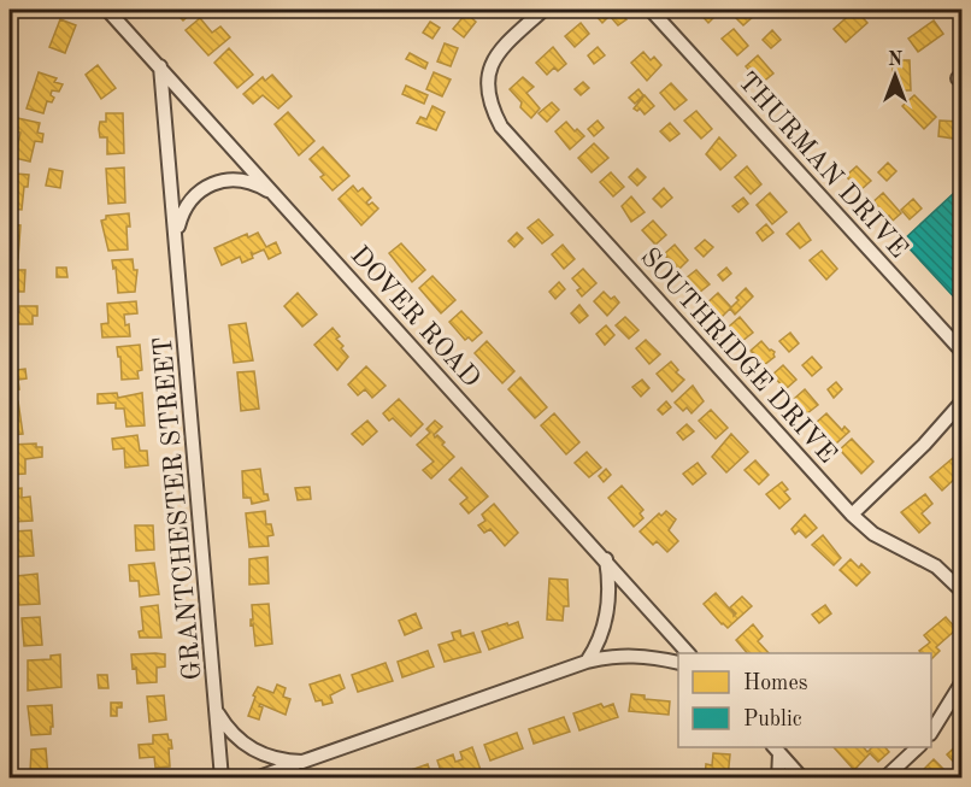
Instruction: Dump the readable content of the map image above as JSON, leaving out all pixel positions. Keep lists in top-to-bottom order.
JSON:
{
  "streets": {
    "street": [
      "THURMAN DRIVE",
      "DOVER ROAD",
      "SOUTHRIDGE DRIVE",
      "GRANTCHESTER STREET"
    ]
  },
  "crossings": [
    ["DOVER ROAD", "GRANTCHESTER STREET"]
  ],
  "legend": ["Homes", "Public"],
  "north": "top"
}
